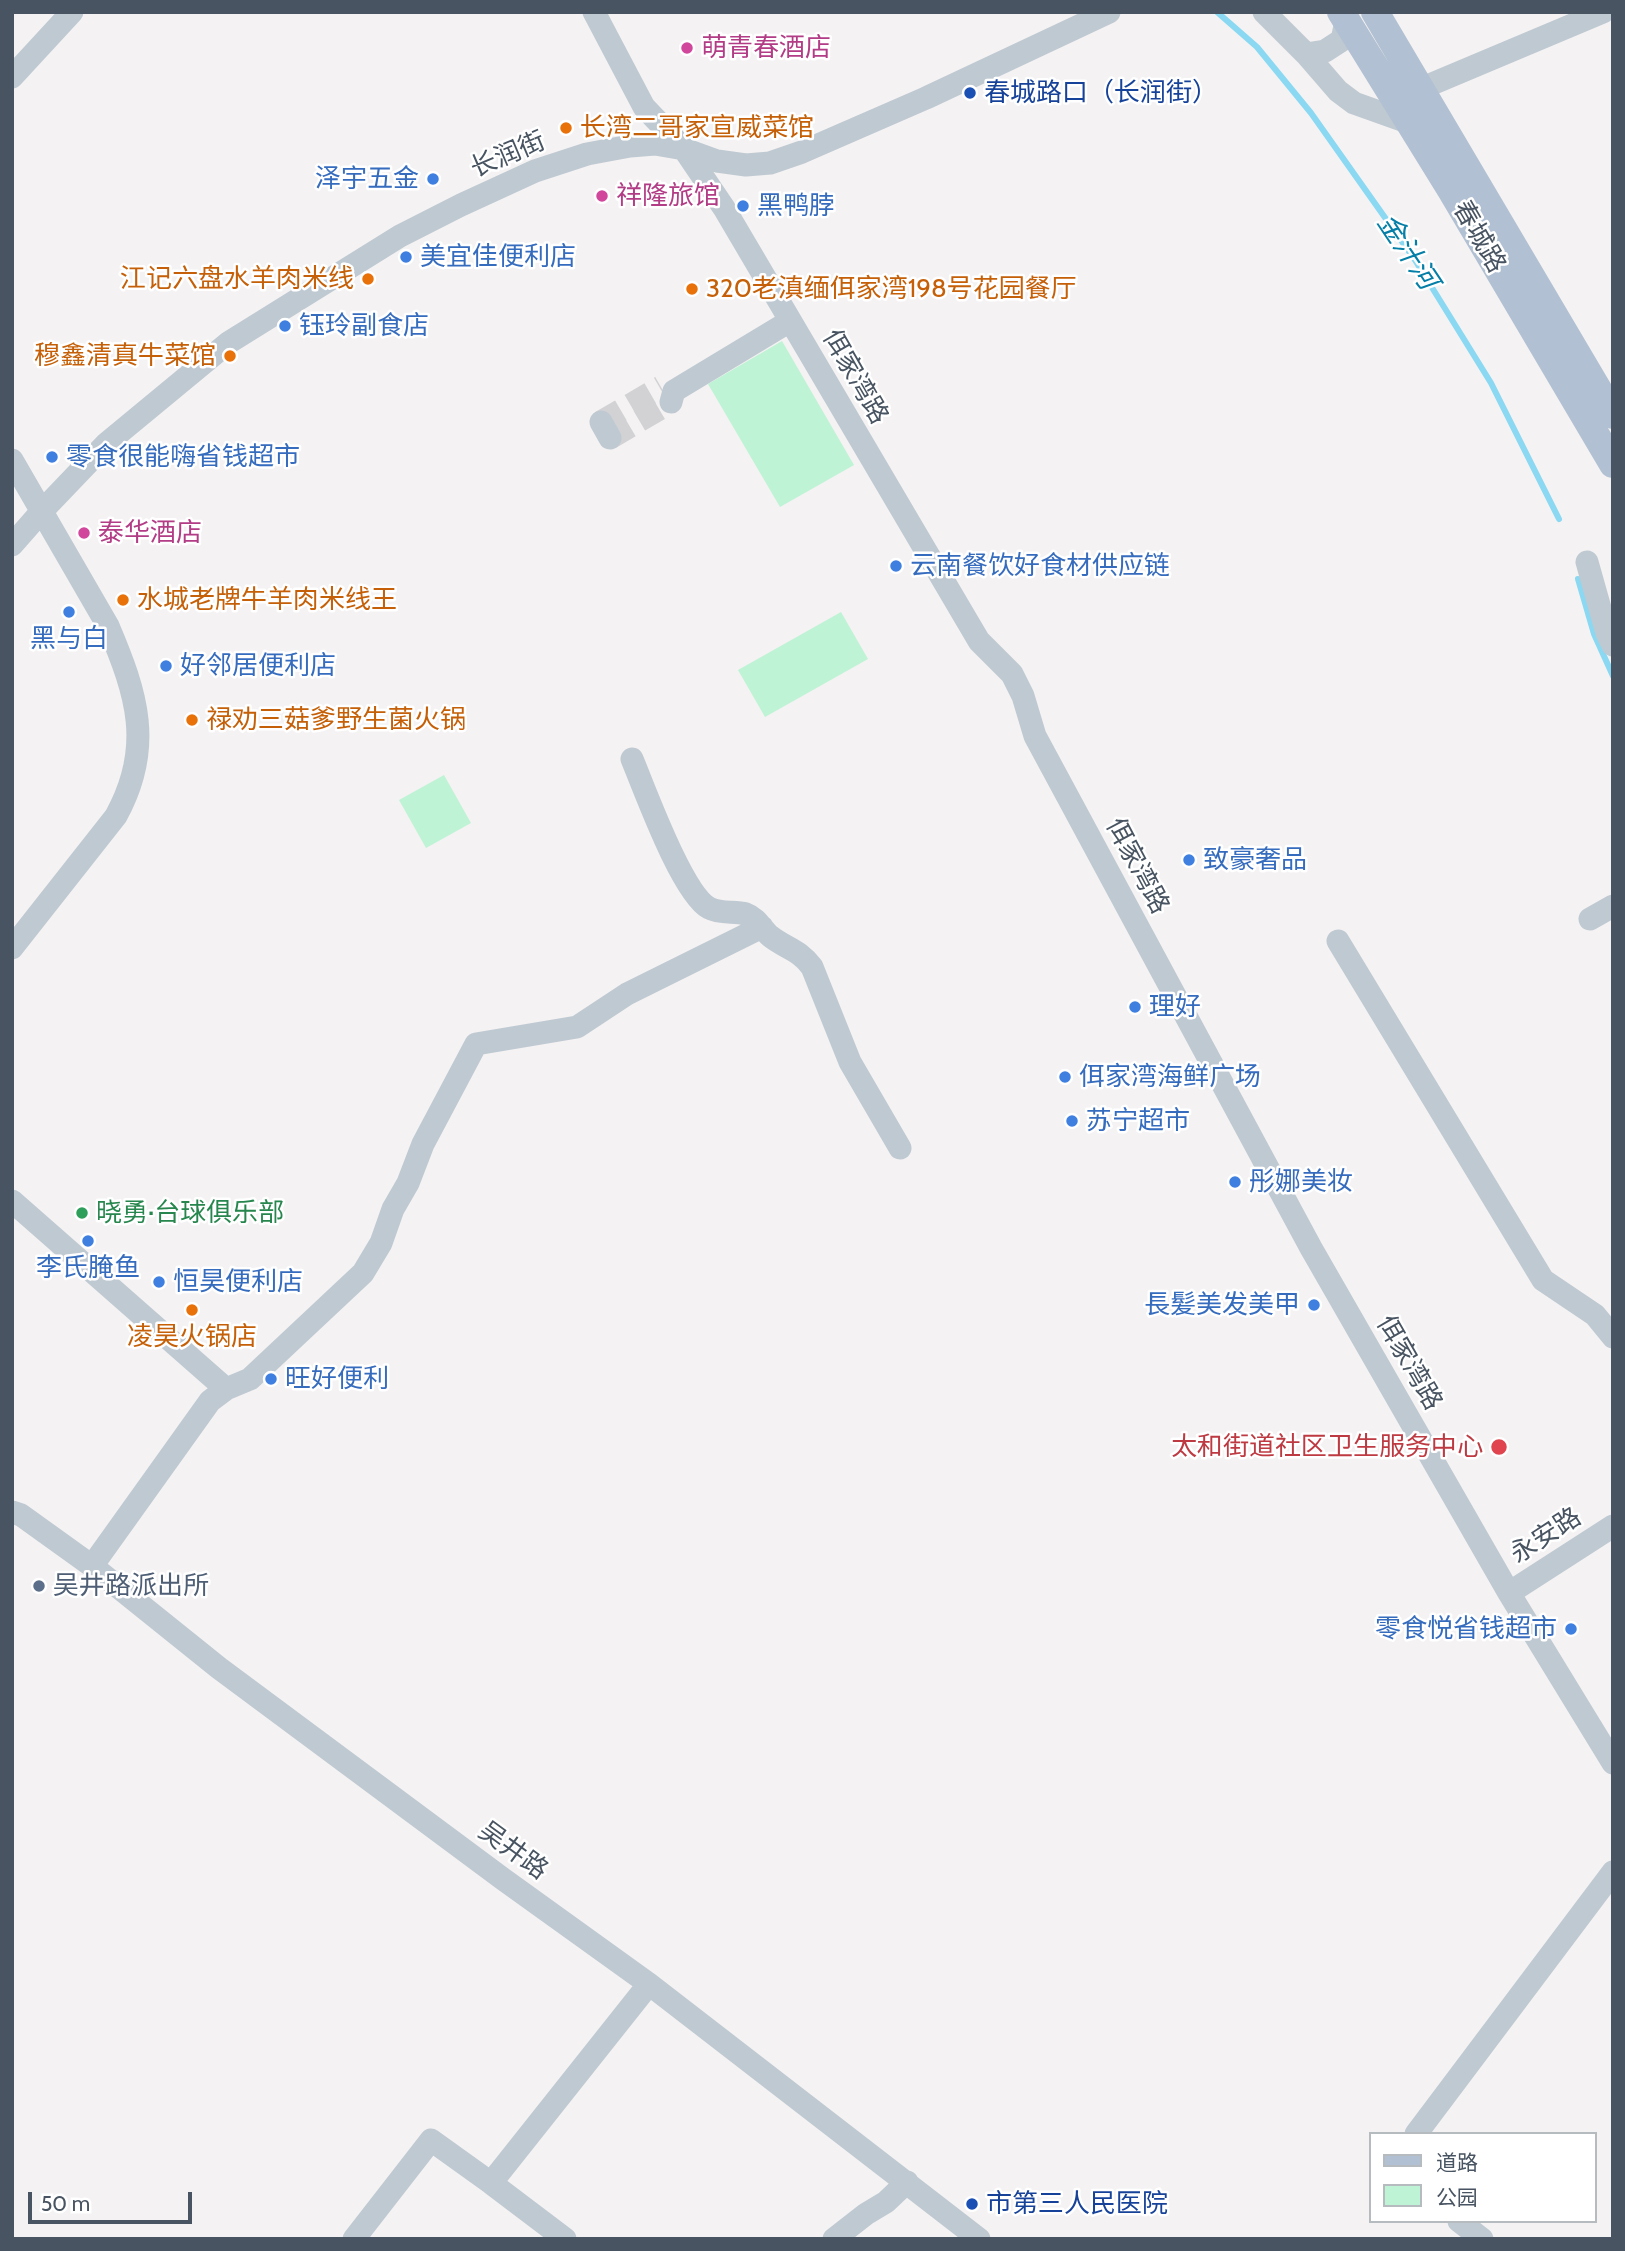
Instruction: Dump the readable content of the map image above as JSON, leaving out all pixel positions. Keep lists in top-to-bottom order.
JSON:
{
  "streets": {
    "main road": ["春城路"],
    "street": [
      "长润街",
      "佴家湾路",
      "永安路",
      "吴井路"
    ]
  },
  "crossings": [
    ["长润街", "佴家湾路"],
    ["佴家湾路", "永安路"]
  ],
  "water": ["金汁河"],
  "places": [
    "萌青春酒店",
    "春城路口（长润街）",
    "长湾二哥家宣威菜馆",
    "泽宇五金",
    "祥隆旅馆",
    "黑鸭脖",
    "美宜佳便利店",
    "江记六盘水羊肉米线",
    "320老滇缅佴家湾198号花园餐厅",
    "钰玲副食店",
    "穆鑫清真牛菜馆",
    "零食很能嗨省钱超市",
    "泰华酒店",
    "云南餐饮好食材供应链",
    "水城老牌牛羊肉米线王",
    "黑与白",
    "好邻居便利店",
    "禄劝三菇爹野生菌火锅",
    "致豪奢品",
    "理好",
    "佴家湾海鲜广场",
    "苏宁超市",
    "彤娜美妆",
    "晓勇·台球俱乐部",
    "李氏腌鱼",
    "恒昊便利店",
    "長髪美发美甲",
    "凌昊火锅店",
    "旺好便利",
    "太和街道社区卫生服务中心",
    "吴井路派出所",
    "零食悦省钱超市",
    "市第三人民医院"
  ],
  "legend": ["道路", "公园"],
  "scale_bar": "50 m"
}
